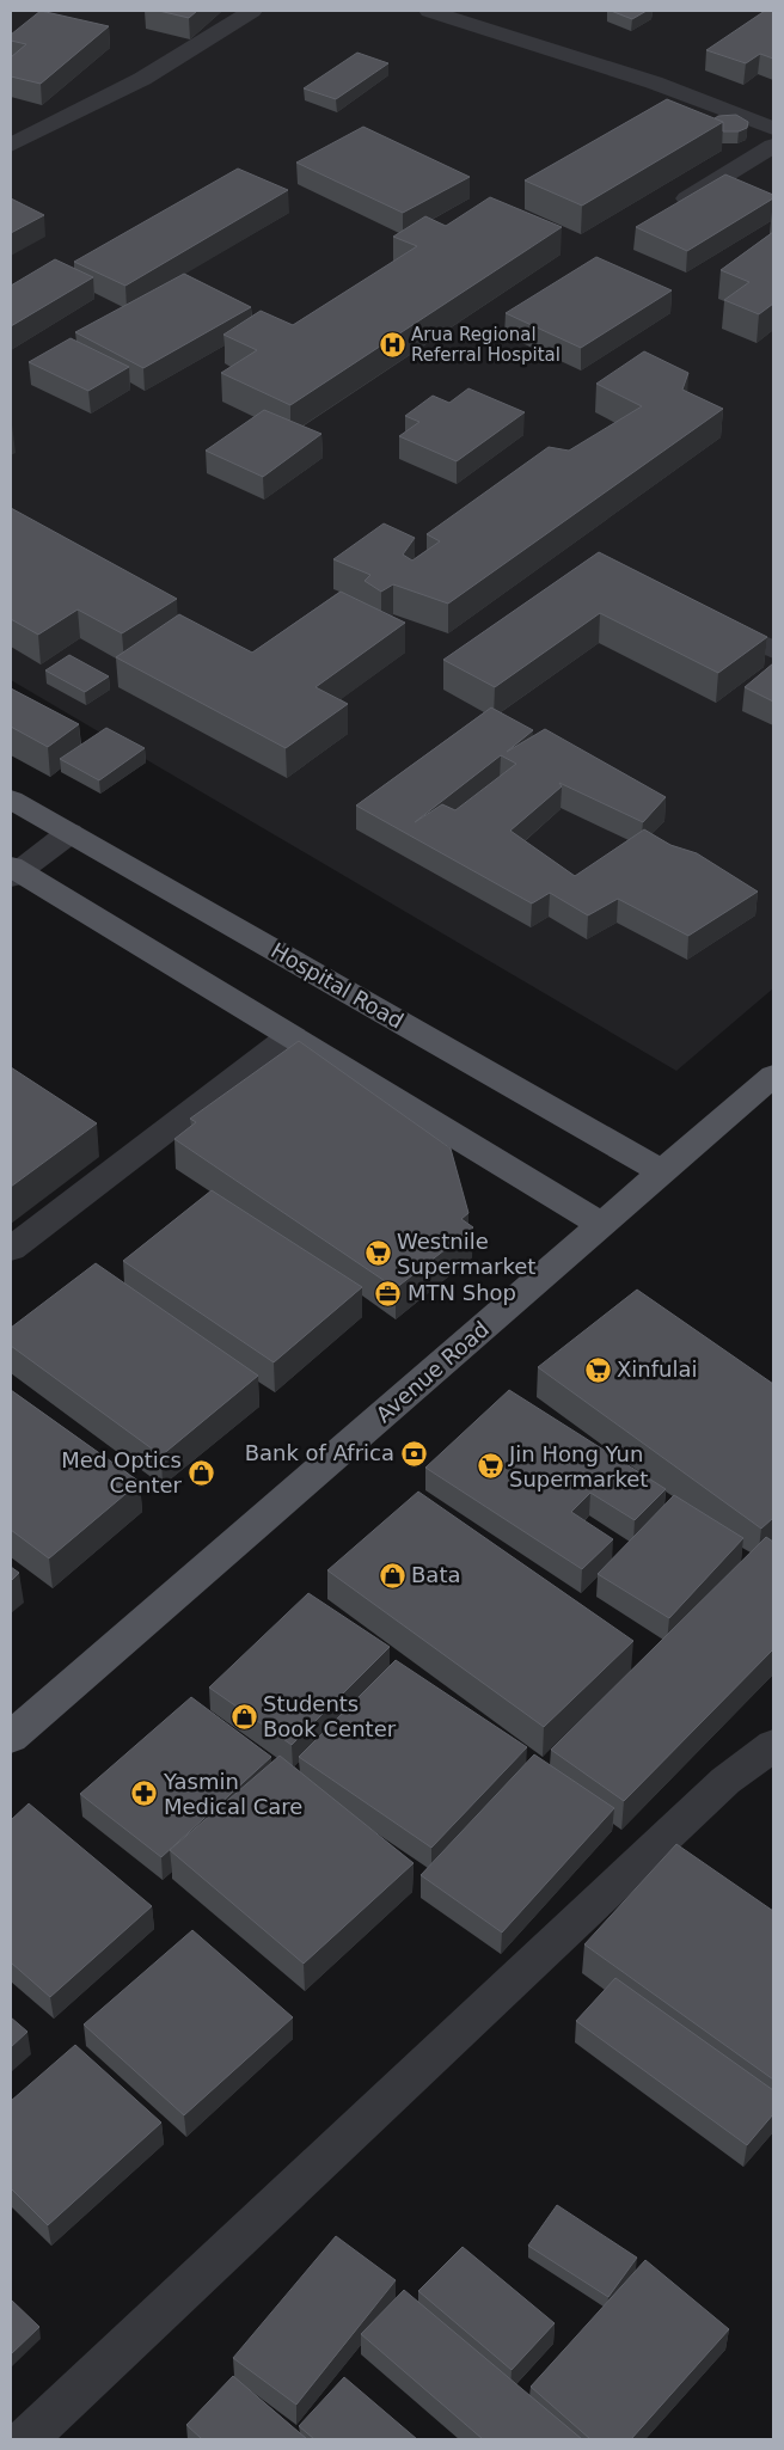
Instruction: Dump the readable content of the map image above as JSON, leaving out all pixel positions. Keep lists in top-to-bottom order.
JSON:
{
  "streets": {
    "main road": ["Hospital Road", "Avenue Road"]
  },
  "crossings": [
    ["Hospital Road", "Avenue Road"]
  ],
  "places": {
    "hospital": ["Arua Regional Referral Hospital"],
    "supermarket": ["Westnile Supermarket", "Xinfulai", "Jin Hong Yun Supermarket"],
    "office": ["MTN Shop"],
    "bank": ["Bank of Africa"],
    "shop": ["Med Optics Center", "Bata", "Students Book Center"],
    "pharmacy": ["Yasmin Medical Care"]
  }
}
